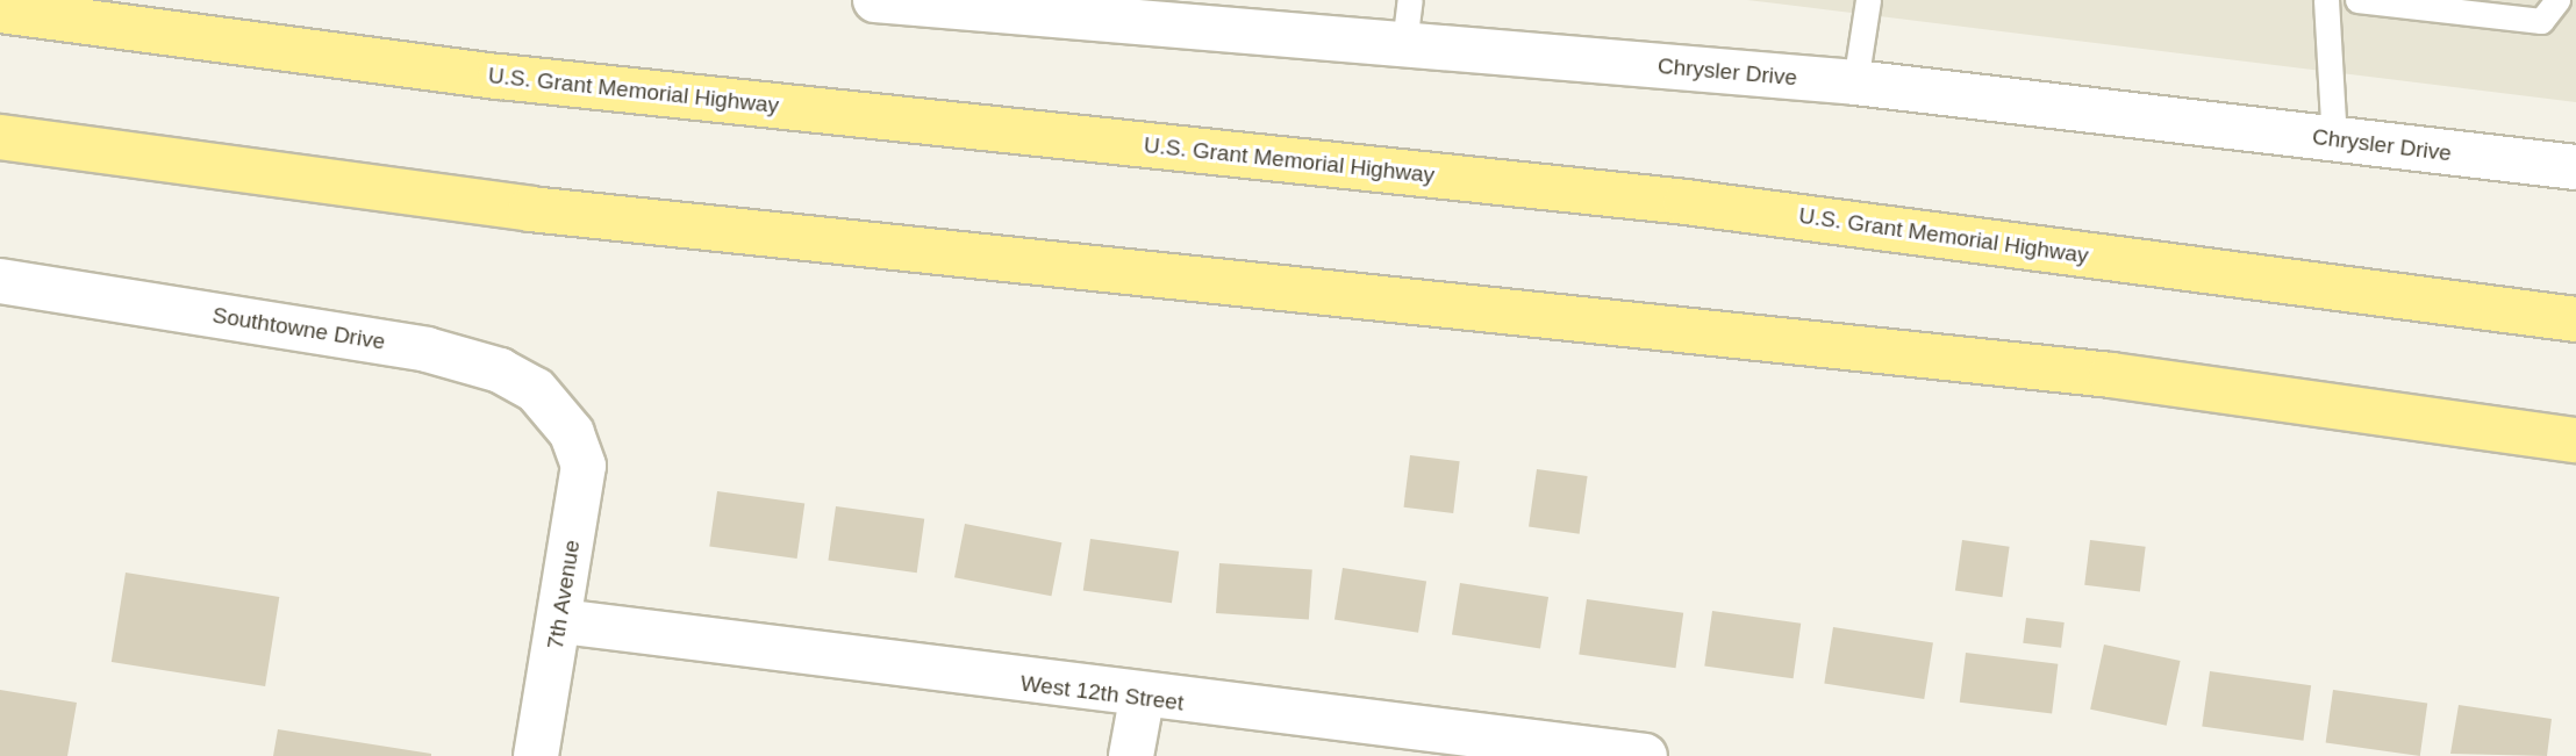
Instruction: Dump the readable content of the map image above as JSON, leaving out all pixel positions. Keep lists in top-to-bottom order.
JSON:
{
  "streets": {
    "main road": ["U.S. Grant Memorial Highway"],
    "street": [
      "Chrysler Drive",
      "Southtowne Drive",
      "7th Avenue",
      "West 12th Street"
    ]
  },
  "crossings": [
    ["Southtowne Drive", "7th Avenue"],
    ["7th Avenue", "West 12th Street"]
  ]
}
